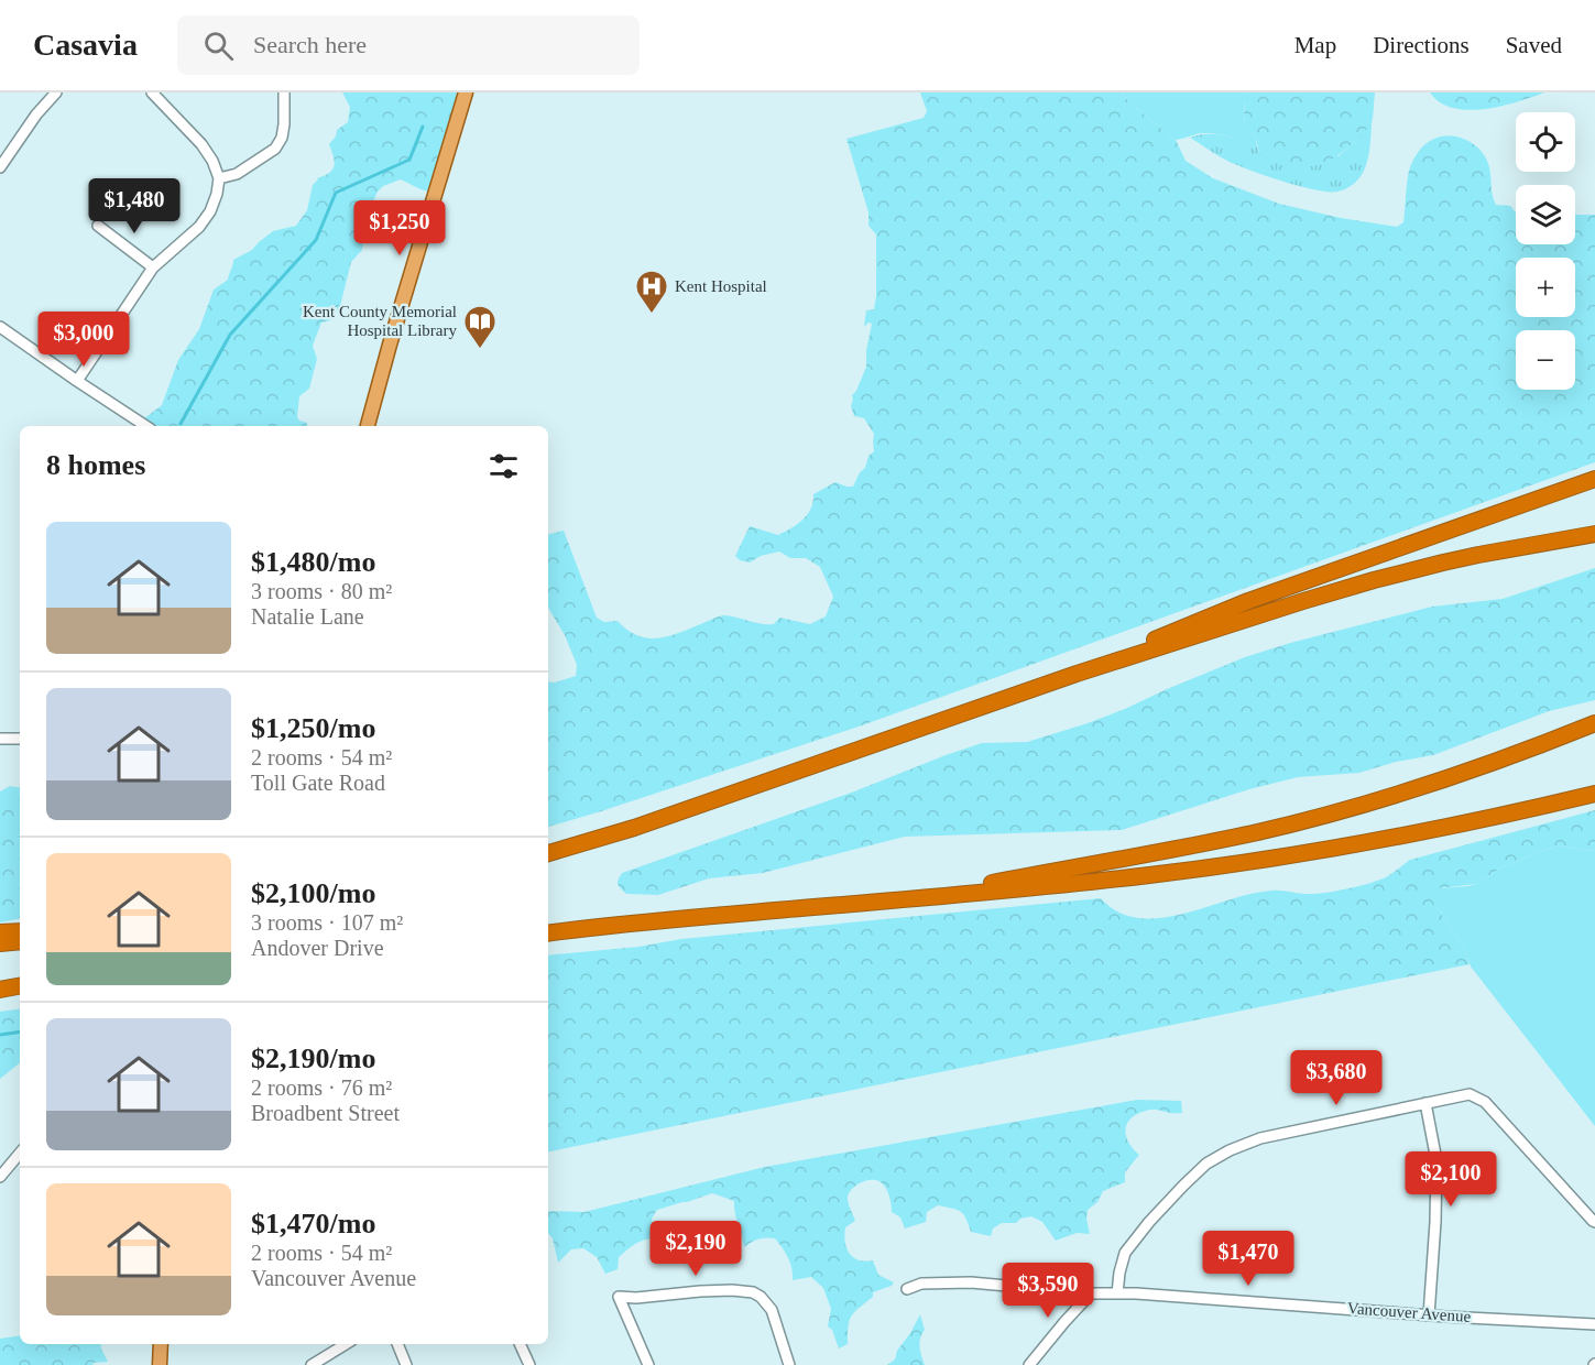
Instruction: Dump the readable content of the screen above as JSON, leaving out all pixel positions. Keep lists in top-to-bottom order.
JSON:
{
  "streets": {
    "street": ["Vancouver Avenue"]
  },
  "places": {
    "hospital": ["Kent Hospital"],
    "library": ["Kent County Memorial Hospital Library"]
  },
  "page": {
    "header": "Casavia",
    "search": "Search here",
    "nav": ["Map", "Directions", "Saved"],
    "map_buttons": ["+", "−"],
    "price": [
      "$1,480",
      "$1,250",
      "$3,000",
      "$3,680",
      "$2,100",
      "$2,190",
      "$1,470",
      "$3,590"
    ],
    "heading": "8 homes",
    "list": [
      {
        "name": "$1,480/mo",
        "note": "3 rooms · 80 m² · Natalie Lane"
      },
      {
        "name": "$1,250/mo",
        "note": "2 rooms · 54 m² · Toll Gate Road"
      },
      {
        "name": "$2,100/mo",
        "note": "3 rooms · 107 m² · Andover Drive"
      },
      {
        "name": "$2,190/mo",
        "note": "2 rooms · 76 m² · Broadbent Street"
      },
      {
        "name": "$1,470/mo",
        "note": "2 rooms · 54 m² · Vancouver Avenue"
      }
    ]
  }
}
